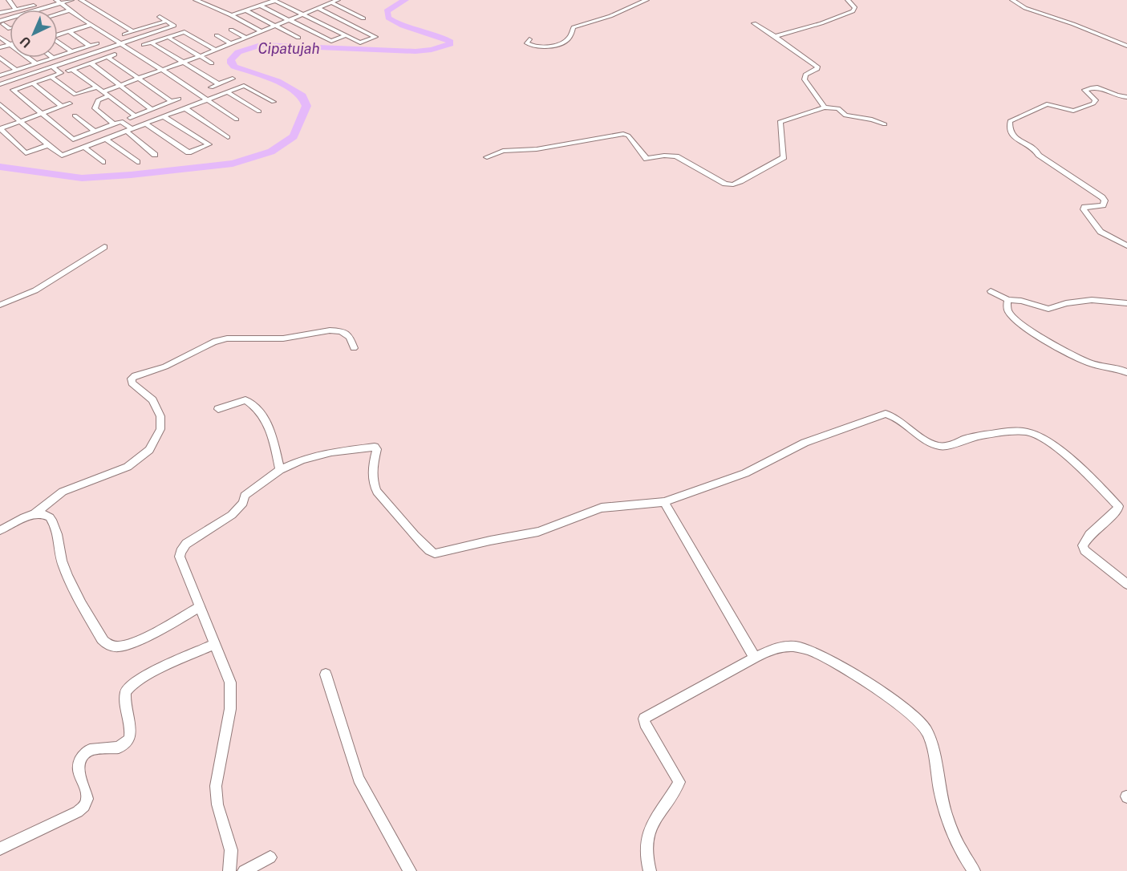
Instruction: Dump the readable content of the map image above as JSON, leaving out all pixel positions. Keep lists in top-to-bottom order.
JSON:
{
  "water": ["Cipatujah"],
  "north": "bottom left"
}
